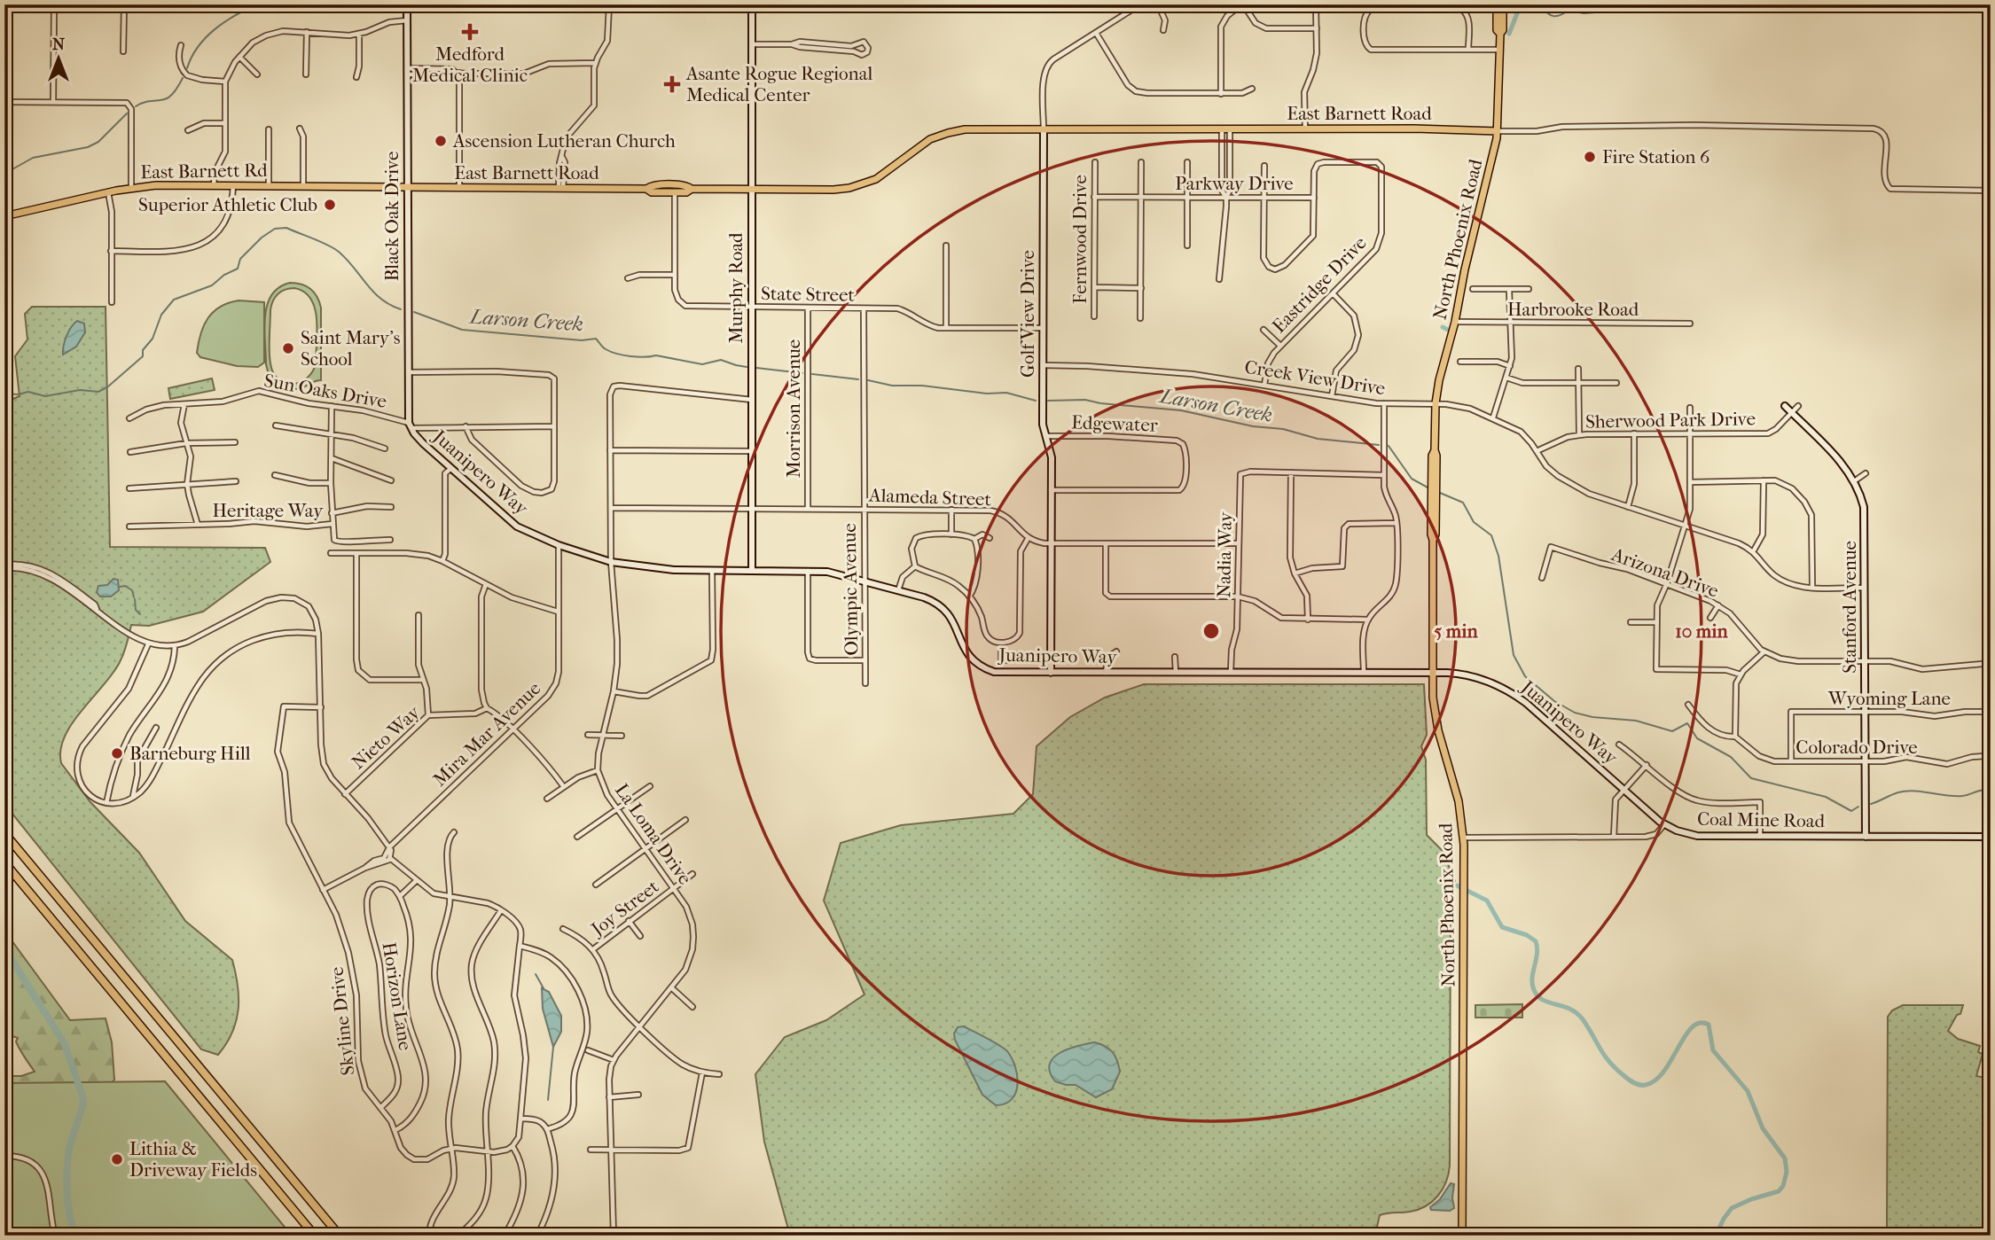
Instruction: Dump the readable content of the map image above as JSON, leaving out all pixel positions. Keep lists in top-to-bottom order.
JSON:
{
  "streets": {
    "main road": ["East Barnett Road", "East Barnett Rd", "North Phoenix Road"],
    "street": [
      "Parkway Drive",
      "Black Oak Drive",
      "Fernwood Drive",
      "Eastridge Drive",
      "Murphy Road",
      "State Street",
      "Harbrooke Road",
      "Golf View Drive",
      "Creek View Drive",
      "Sun Oaks Drive",
      "Morrison Avenue",
      "Sherwood Park Drive",
      "Edgewater",
      "Juanipero Way",
      "Alameda Street",
      "Heritage Way",
      "Nadia Way",
      "Arizona Drive",
      "Olympic Avenue",
      "Stanford Avenue",
      "Wyoming Lane",
      "Mira Mar Avenue",
      "Nieto Way",
      "Colorado Drive",
      "Coal Mine Road",
      "La Loma Drive",
      "Joy Street",
      "Horizon Lane",
      "Skyline Drive"
    ]
  },
  "crossings": [
    ["East Barnett Road", "East Barnett Rd"],
    ["East Barnett Road", "Black Oak Drive"],
    ["East Barnett Road", "North Phoenix Road"],
    ["East Barnett Road", "Murphy Road"],
    ["East Barnett Road", "State Street"],
    ["East Barnett Road", "Golf View Drive"],
    ["East Barnett Rd", "Black Oak Drive"],
    ["Parkway Drive", "Fernwood Drive"],
    ["Parkway Drive", "Eastridge Drive"],
    ["Black Oak Drive", "Sun Oaks Drive"],
    ["Black Oak Drive", "Juanipero Way"],
    ["North Phoenix Road", "Harbrooke Road"],
    ["North Phoenix Road", "Creek View Drive"],
    ["North Phoenix Road", "Juanipero Way"],
    ["Eastridge Drive", "Creek View Drive"],
    ["Murphy Road", "State Street"],
    ["Murphy Road", "Juanipero Way"],
    ["Murphy Road", "Alameda Street"],
    ["Murphy Road", "La Loma Drive"],
    ["State Street", "Golf View Drive"],
    ["State Street", "Morrison Avenue"],
    ["State Street", "Olympic Avenue"],
    ["Golf View Drive", "Creek View Drive"],
    ["Golf View Drive", "Edgewater"],
    ["Golf View Drive", "Juanipero Way"],
    ["Creek View Drive", "Sherwood Park Drive"],
    ["Creek View Drive", "Stanford Avenue"],
    ["Sun Oaks Drive", "Juanipero Way"],
    ["Morrison Avenue", "Alameda Street"],
    ["Sherwood Park Drive", "Stanford Avenue"],
    ["Juanipero Way", "Nadia Way"],
    ["Juanipero Way", "Olympic Avenue"],
    ["Juanipero Way", "Mira Mar Avenue"],
    ["Juanipero Way", "Coal Mine Road"],
    ["Juanipero Way", "La Loma Drive"],
    ["Alameda Street", "Olympic Avenue"],
    ["Alameda Street", "La Loma Drive"],
    ["Arizona Drive", "Stanford Avenue"],
    ["Stanford Avenue", "Wyoming Lane"],
    ["Stanford Avenue", "Colorado Drive"],
    ["Stanford Avenue", "Coal Mine Road"],
    ["Wyoming Lane", "Colorado Drive"],
    ["Mira Mar Avenue", "Skyline Drive"],
    ["La Loma Drive", "Joy Street"],
    ["Horizon Lane", "Skyline Drive"]
  ],
  "water": ["Larson Creek"],
  "places": {
    "health": ["Medford Medical Clinic", "Asante Rogue Regional Medical Center"],
    "other": [
      "Ascension Lutheran Church",
      "Fire Station 6",
      "Superior Athletic Club",
      "Saint Mary's School",
      "Barneburg Hill",
      "Lithia & Driveway Fields"
    ]
  },
  "north": "top",
  "rings": ["5 min", "10 min"]
}
